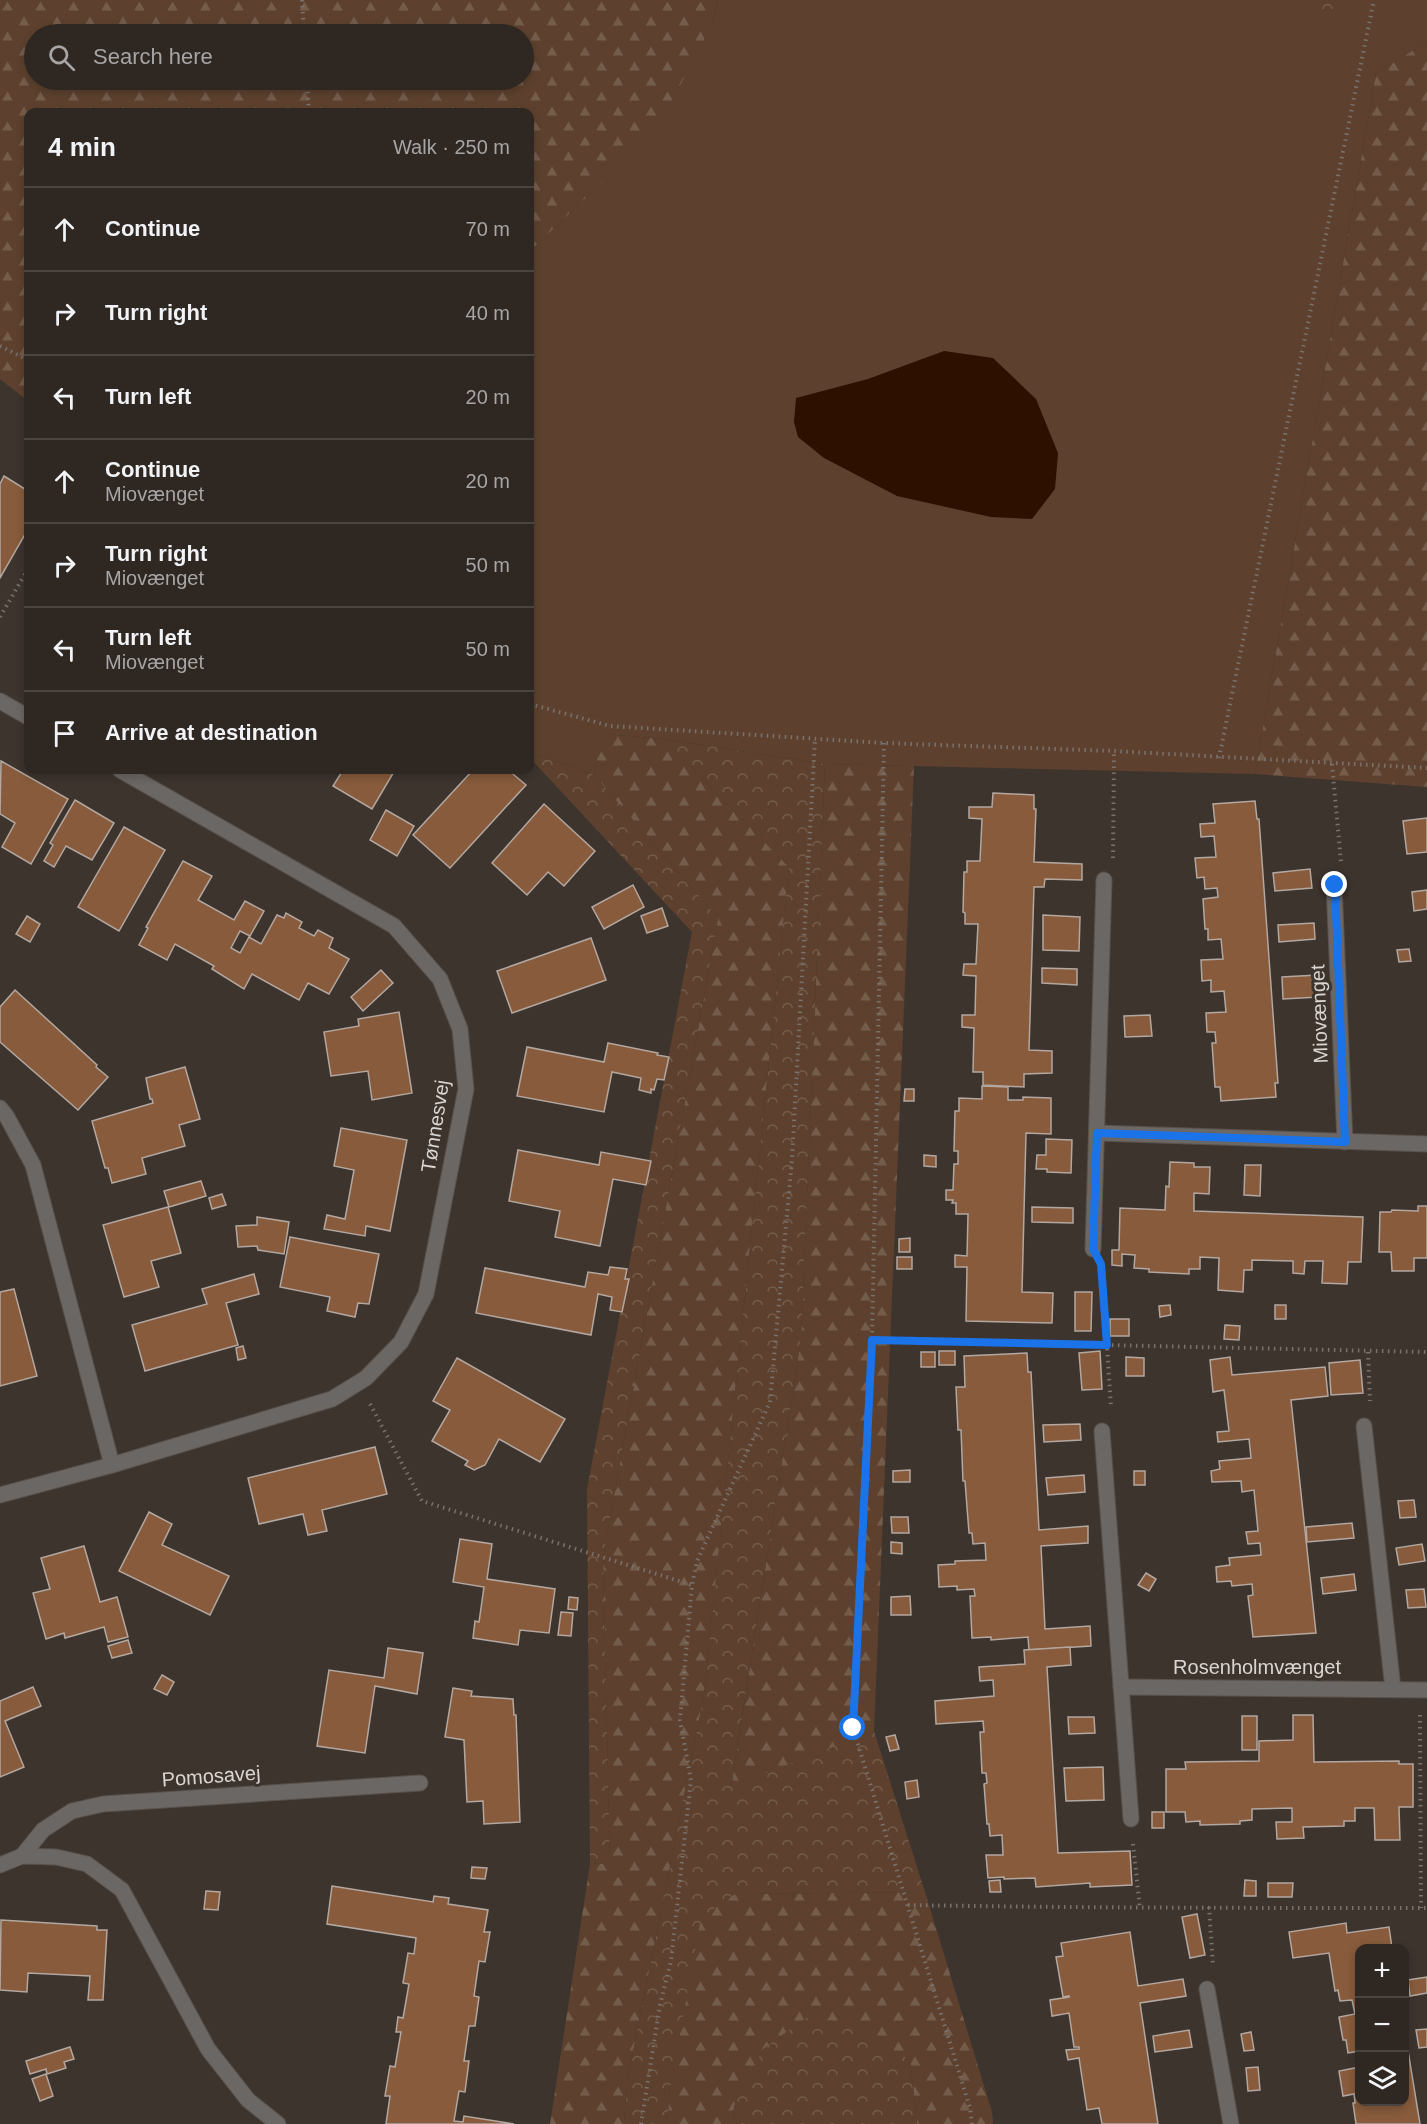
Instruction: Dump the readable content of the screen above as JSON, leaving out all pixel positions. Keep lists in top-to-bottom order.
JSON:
{
  "streets": {
    "street": [
      "Miovænget",
      "Tønnesvej",
      "Rosenholmvænget",
      "Pomosavej"
    ]
  },
  "page": {
    "search": "Search here",
    "heading": ["4 min", "Walk · 250 m"],
    "list": [
      ["Continue", "70 m"],
      ["Turn right", "40 m"],
      ["Turn left", "20 m"],
      ["Continue", "Miovænget", "20 m"],
      ["Turn right", "Miovænget", "50 m"],
      ["Turn left", "Miovænget", "50 m"],
      "Arrive at destination"
    ],
    "map_buttons": ["+", "−"]
  }
}
